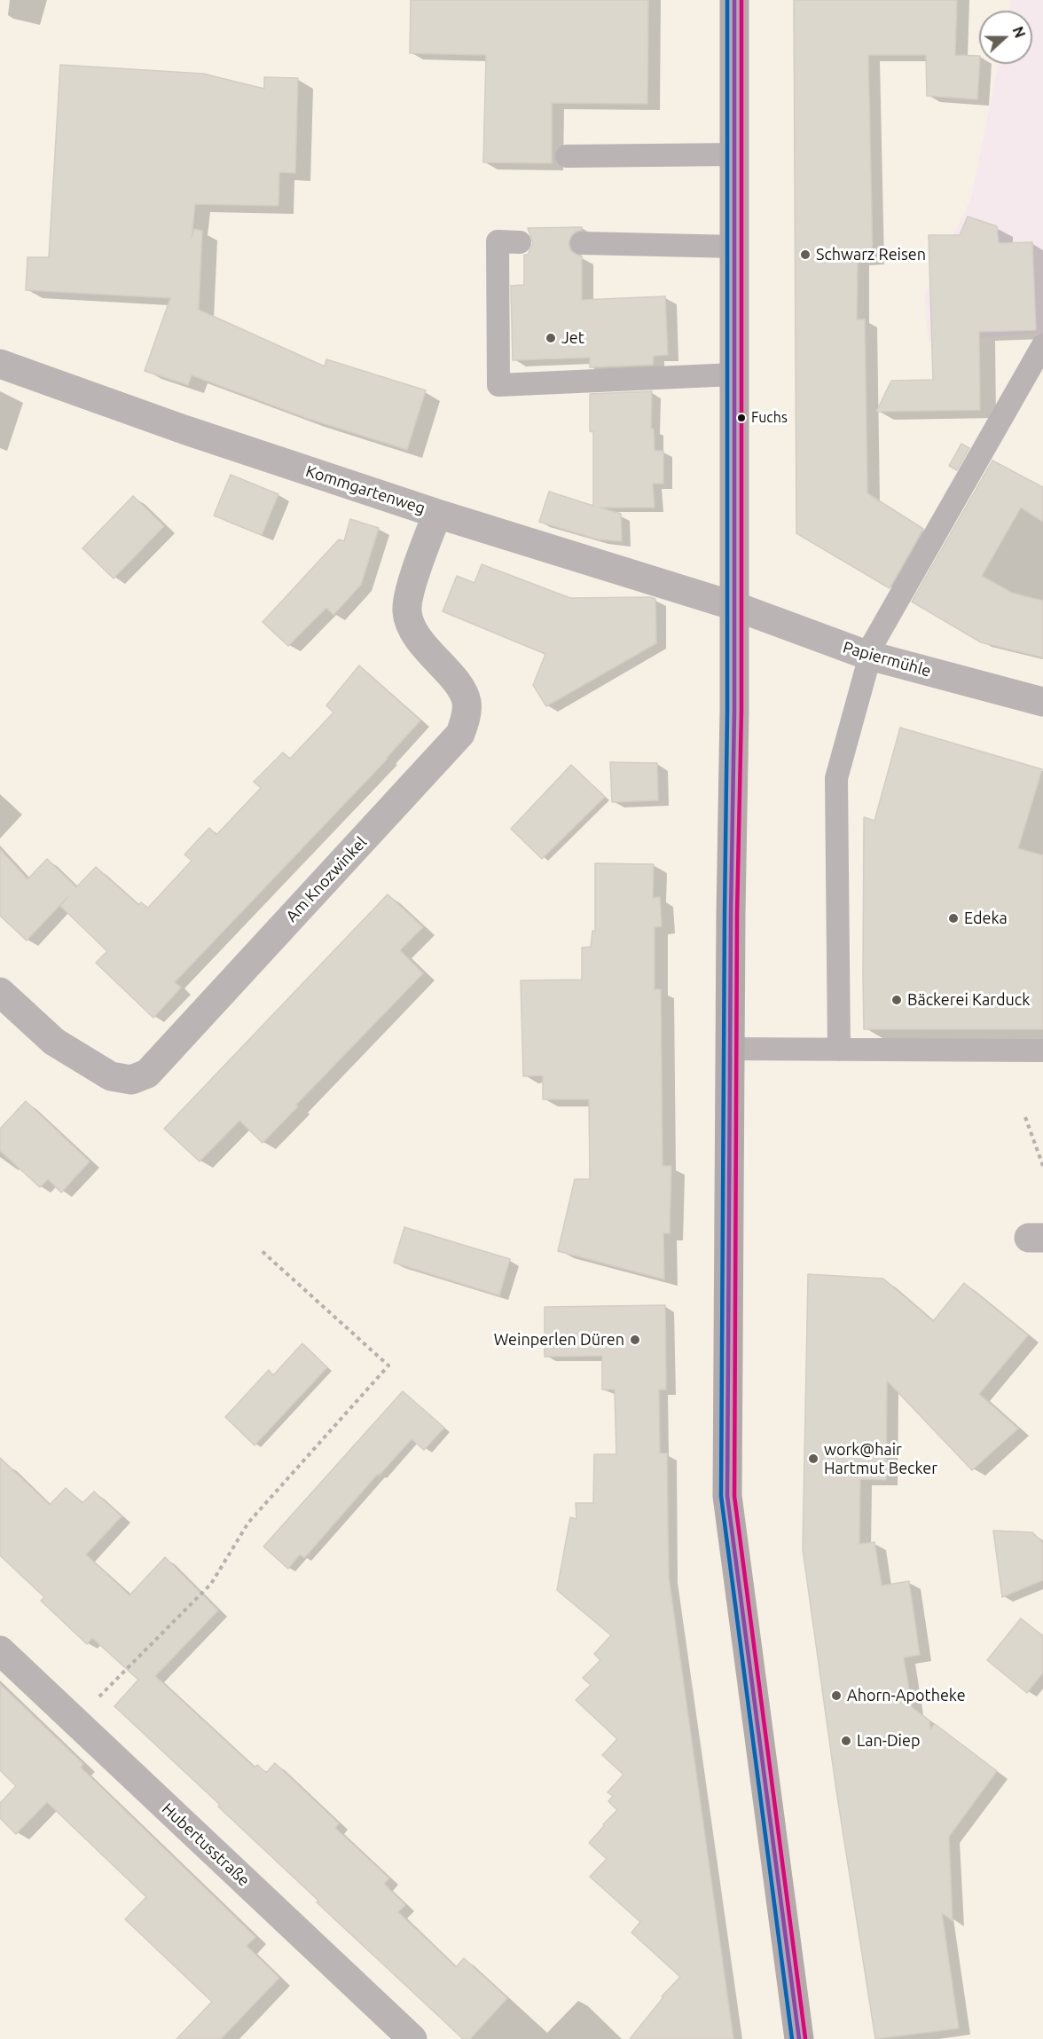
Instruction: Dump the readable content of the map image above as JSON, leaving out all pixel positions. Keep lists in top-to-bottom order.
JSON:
{
  "streets": {
    "street": [
      "Kommgartenweg",
      "Papiermühle",
      "Am Knozwinkel",
      "Hubertusstraße"
    ]
  },
  "crossings": [
    ["Kommgartenweg", "Papiermühle"],
    ["Kommgartenweg", "Am Knozwinkel"]
  ],
  "places": [
    "Schwarz Reisen",
    "Jet",
    "Fuchs",
    "Edeka",
    "Bäckerei Karduck",
    "Weinperlen Düren",
    "work@hair Hartmut Becker",
    "Ahorn-Apotheke",
    "Lan-Diep"
  ],
  "north": "right"
}
